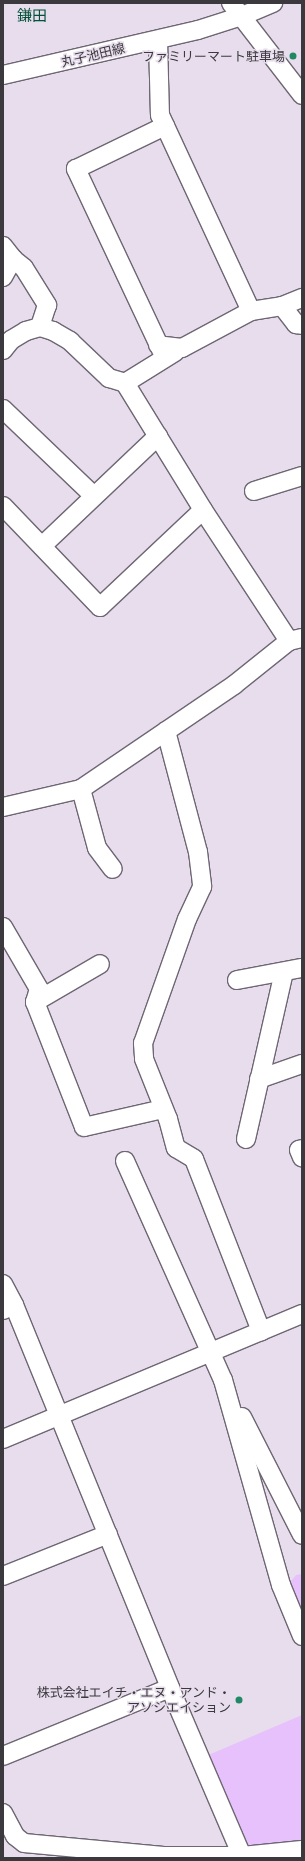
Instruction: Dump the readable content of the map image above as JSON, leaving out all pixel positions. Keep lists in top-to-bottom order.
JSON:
{
  "streets": {
    "street": ["丸子池田線"]
  },
  "districts": ["鎌田"],
  "places": ["ファミリーマート駐車場", "株式会社エイチ・エヌ・アンド・ アソシエイション"]
}
